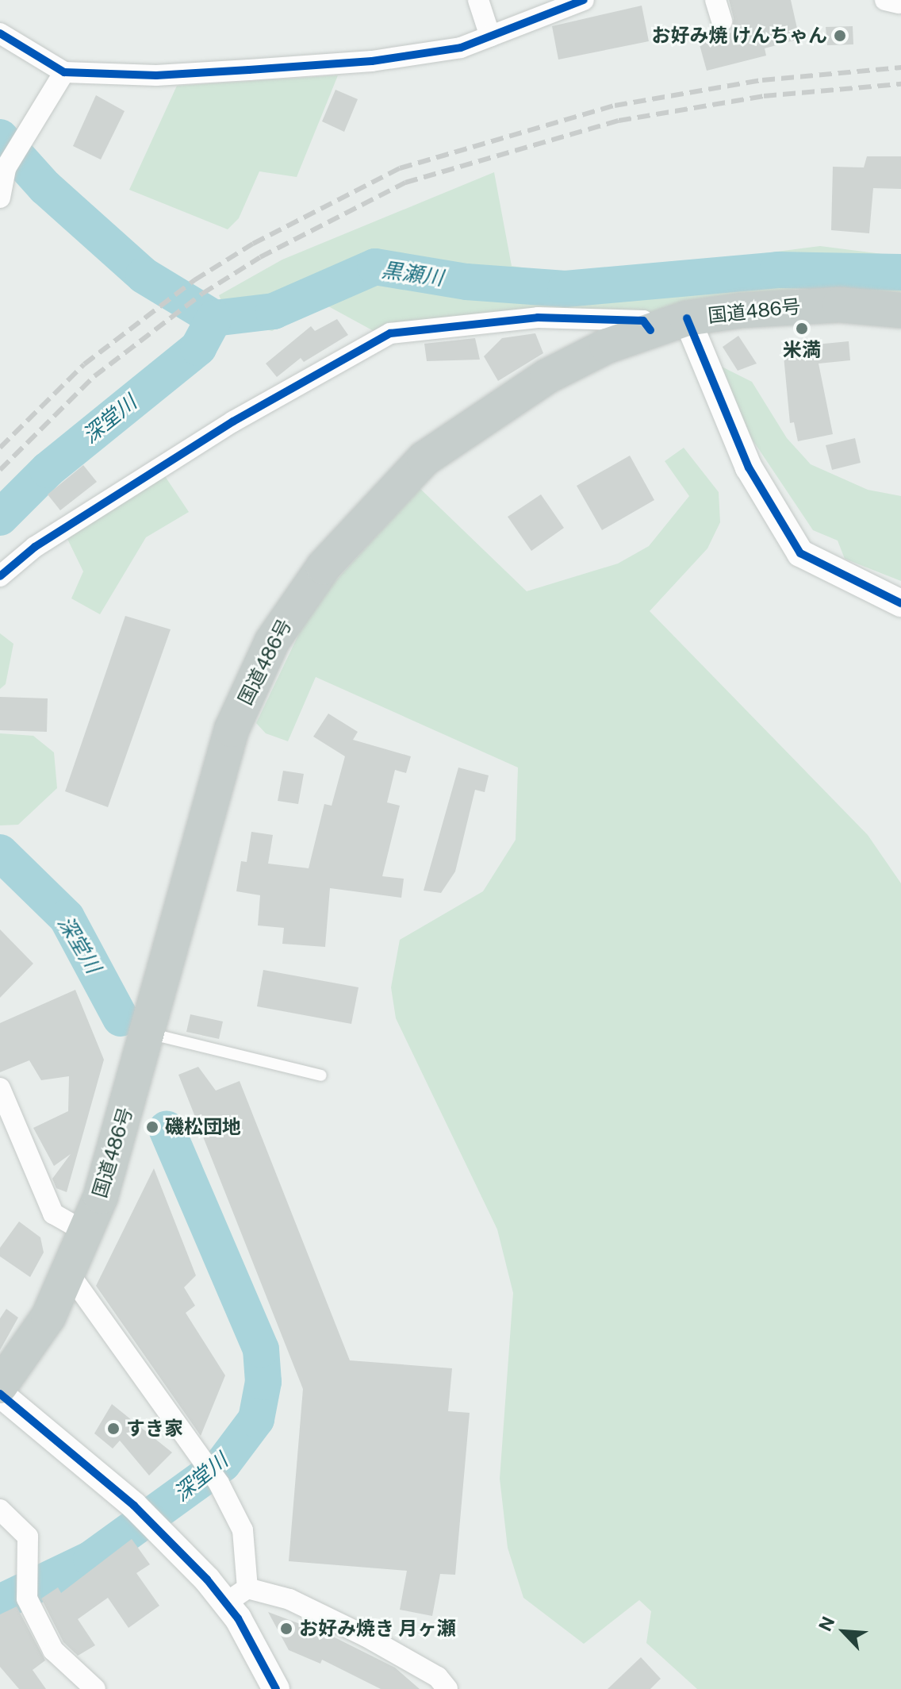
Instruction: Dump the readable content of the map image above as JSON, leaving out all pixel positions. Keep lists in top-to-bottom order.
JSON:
{
  "streets": {
    "highway": ["国道486号"]
  },
  "water": ["黒瀬川", "深堂川"],
  "places": [
    "お好み焼 けんちゃん",
    "米満",
    "磯松団地",
    "すき家",
    "お好み焼き 月ヶ瀬"
  ],
  "north": "top left"
}
